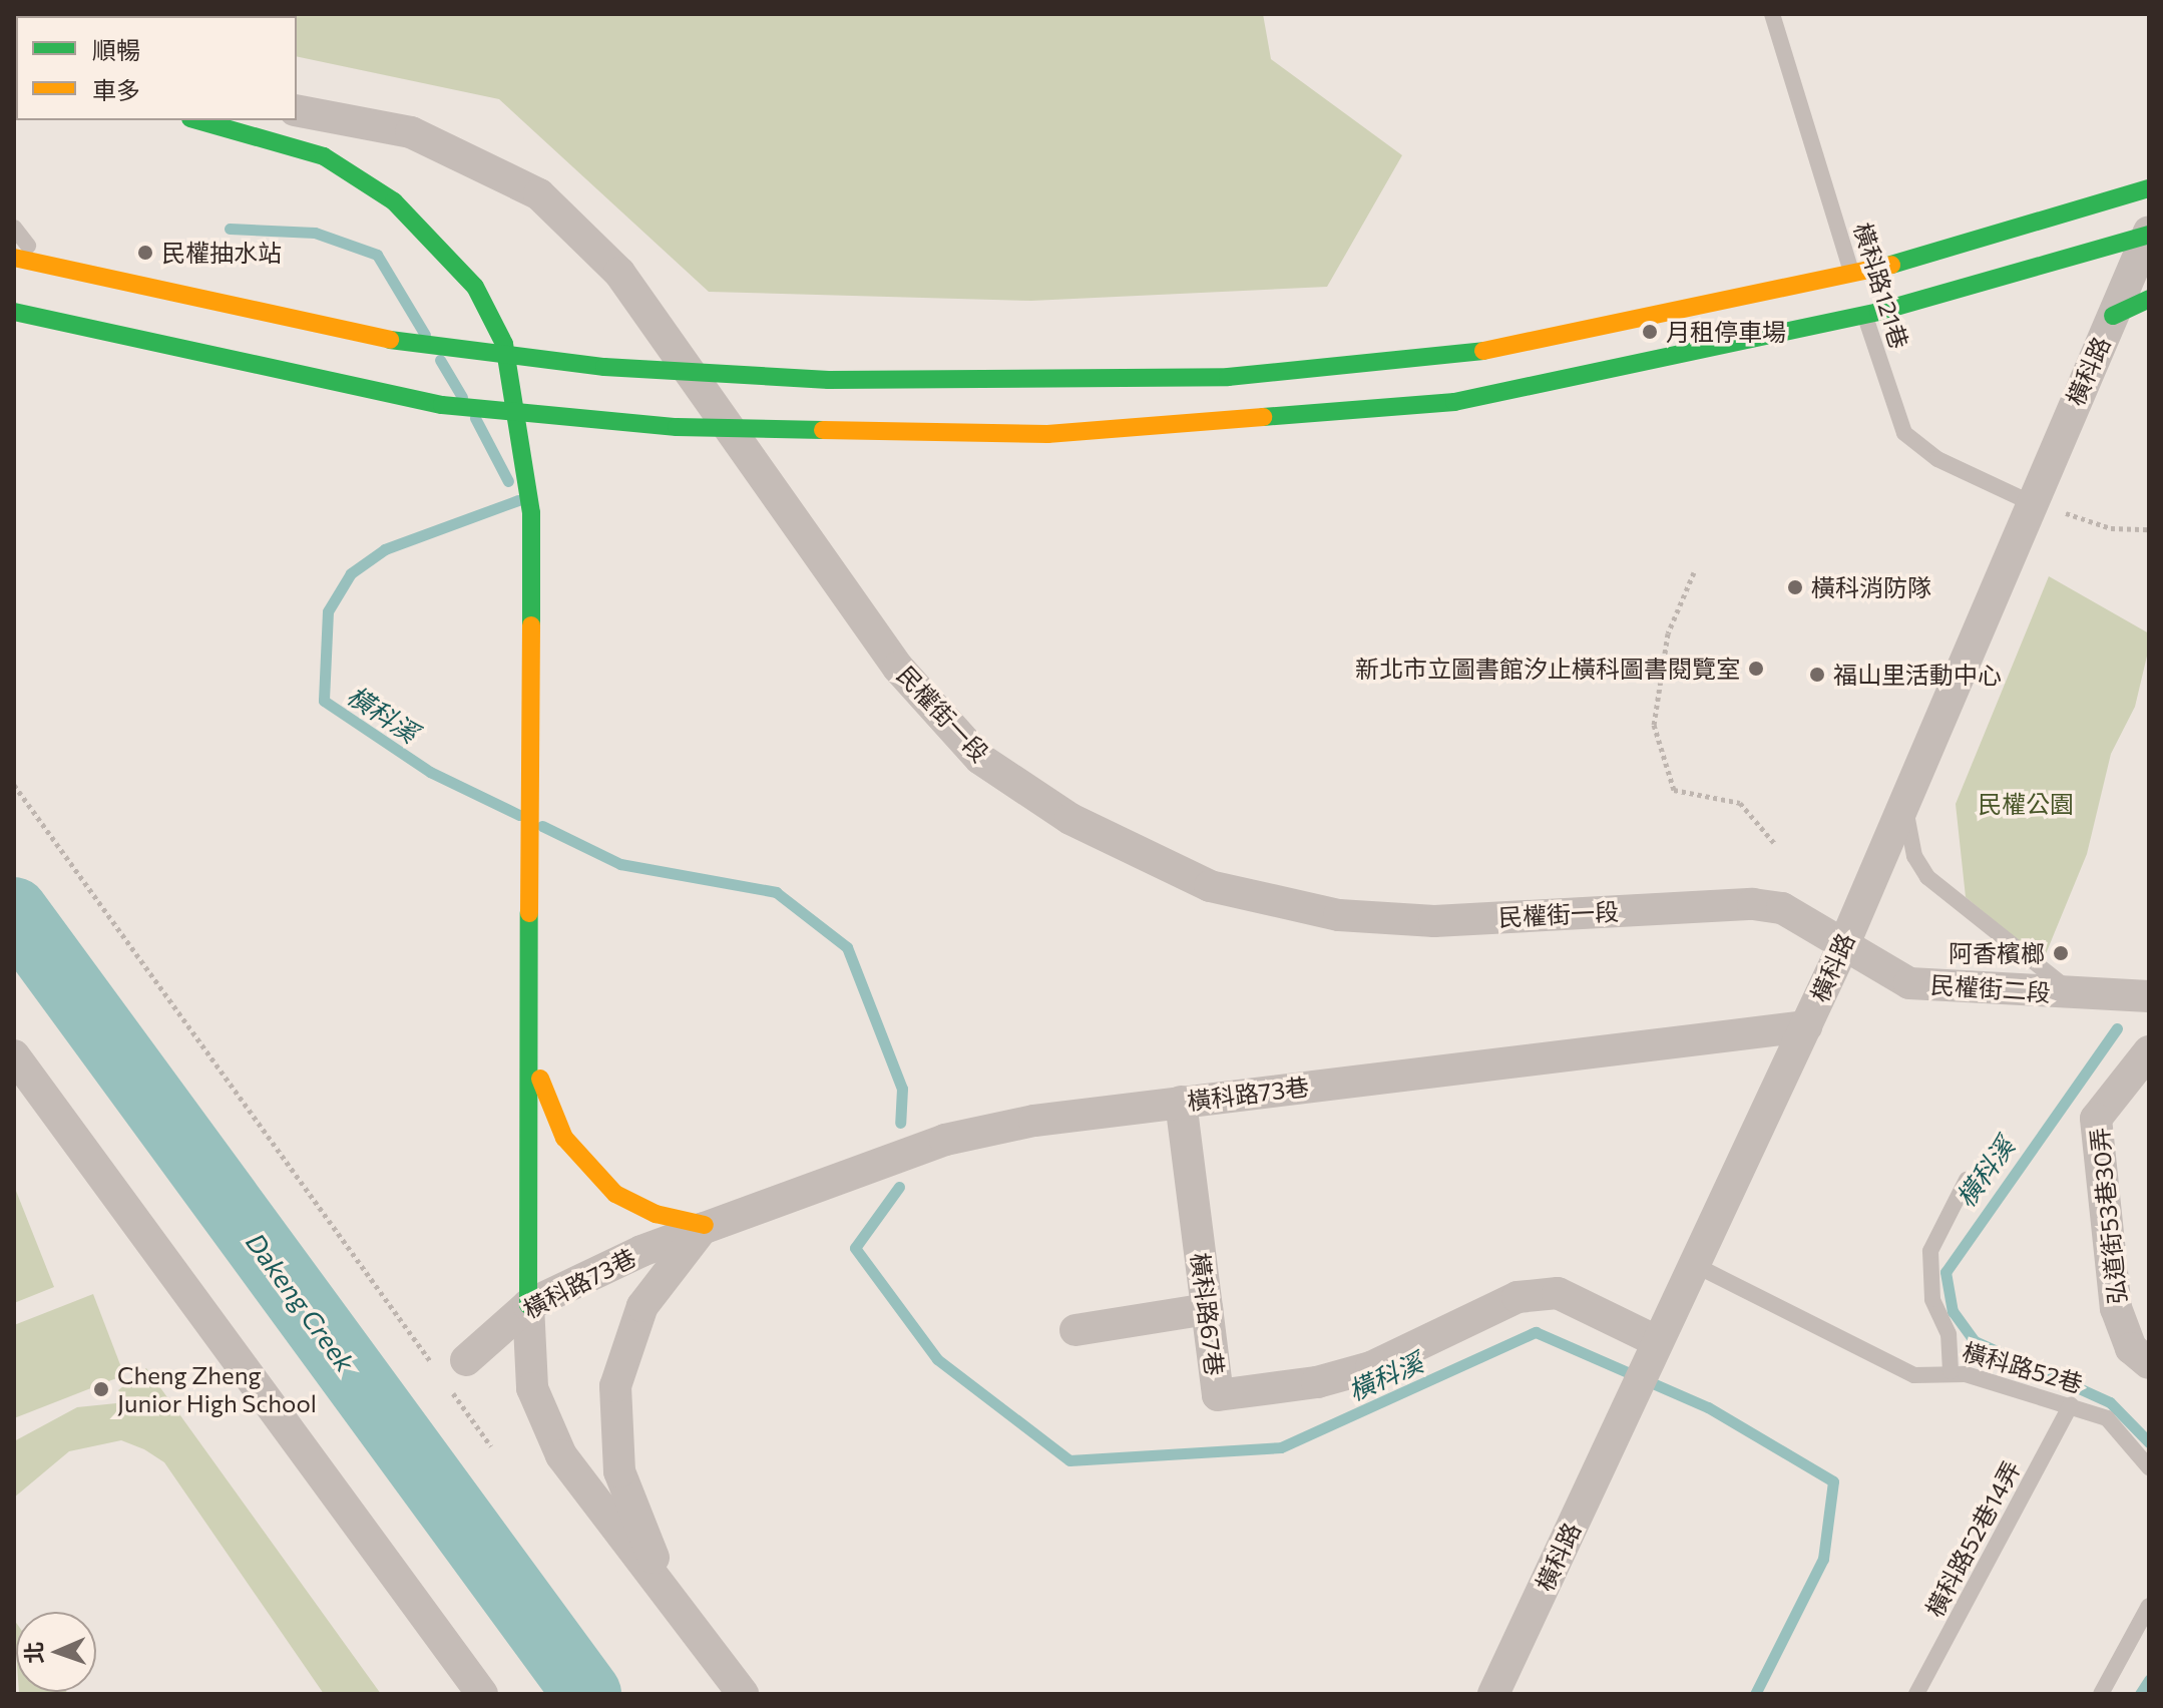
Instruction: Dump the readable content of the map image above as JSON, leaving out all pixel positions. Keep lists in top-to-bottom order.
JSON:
{
  "streets": {
    "street": [
      "橫科路",
      "民權街一段",
      "民權街二段",
      "橫科路73巷",
      "弘道街53巷30弄",
      "橫科路67巷"
    ],
    "lane": ["橫科路121巷", "橫科路52巷", "橫科路52巷14弄"]
  },
  "crossings": [
    ["橫科路121巷", "橫科路"],
    ["橫科路", "民權街一段"],
    ["橫科路", "民權街二段"],
    ["橫科路", "橫科路73巷"],
    ["橫科路", "橫科路67巷"],
    ["橫科路", "橫科路52巷"],
    ["民權街一段", "民權街二段"],
    ["橫科路73巷", "橫科路67巷"],
    ["橫科路52巷", "橫科路52巷14弄"]
  ],
  "water": ["橫科溪", "Dakeng Creek"],
  "parks": ["民權公園"],
  "places": [
    "民權抽水站",
    "月租停車場",
    "橫科消防隊",
    "新北市立圖書館汐止橫科圖書閱覽室",
    "福山里活動中心",
    "阿香檳榔",
    "Cheng Zheng Junior High School"
  ],
  "legend": ["順暢", "車多"],
  "north": "left"
}
